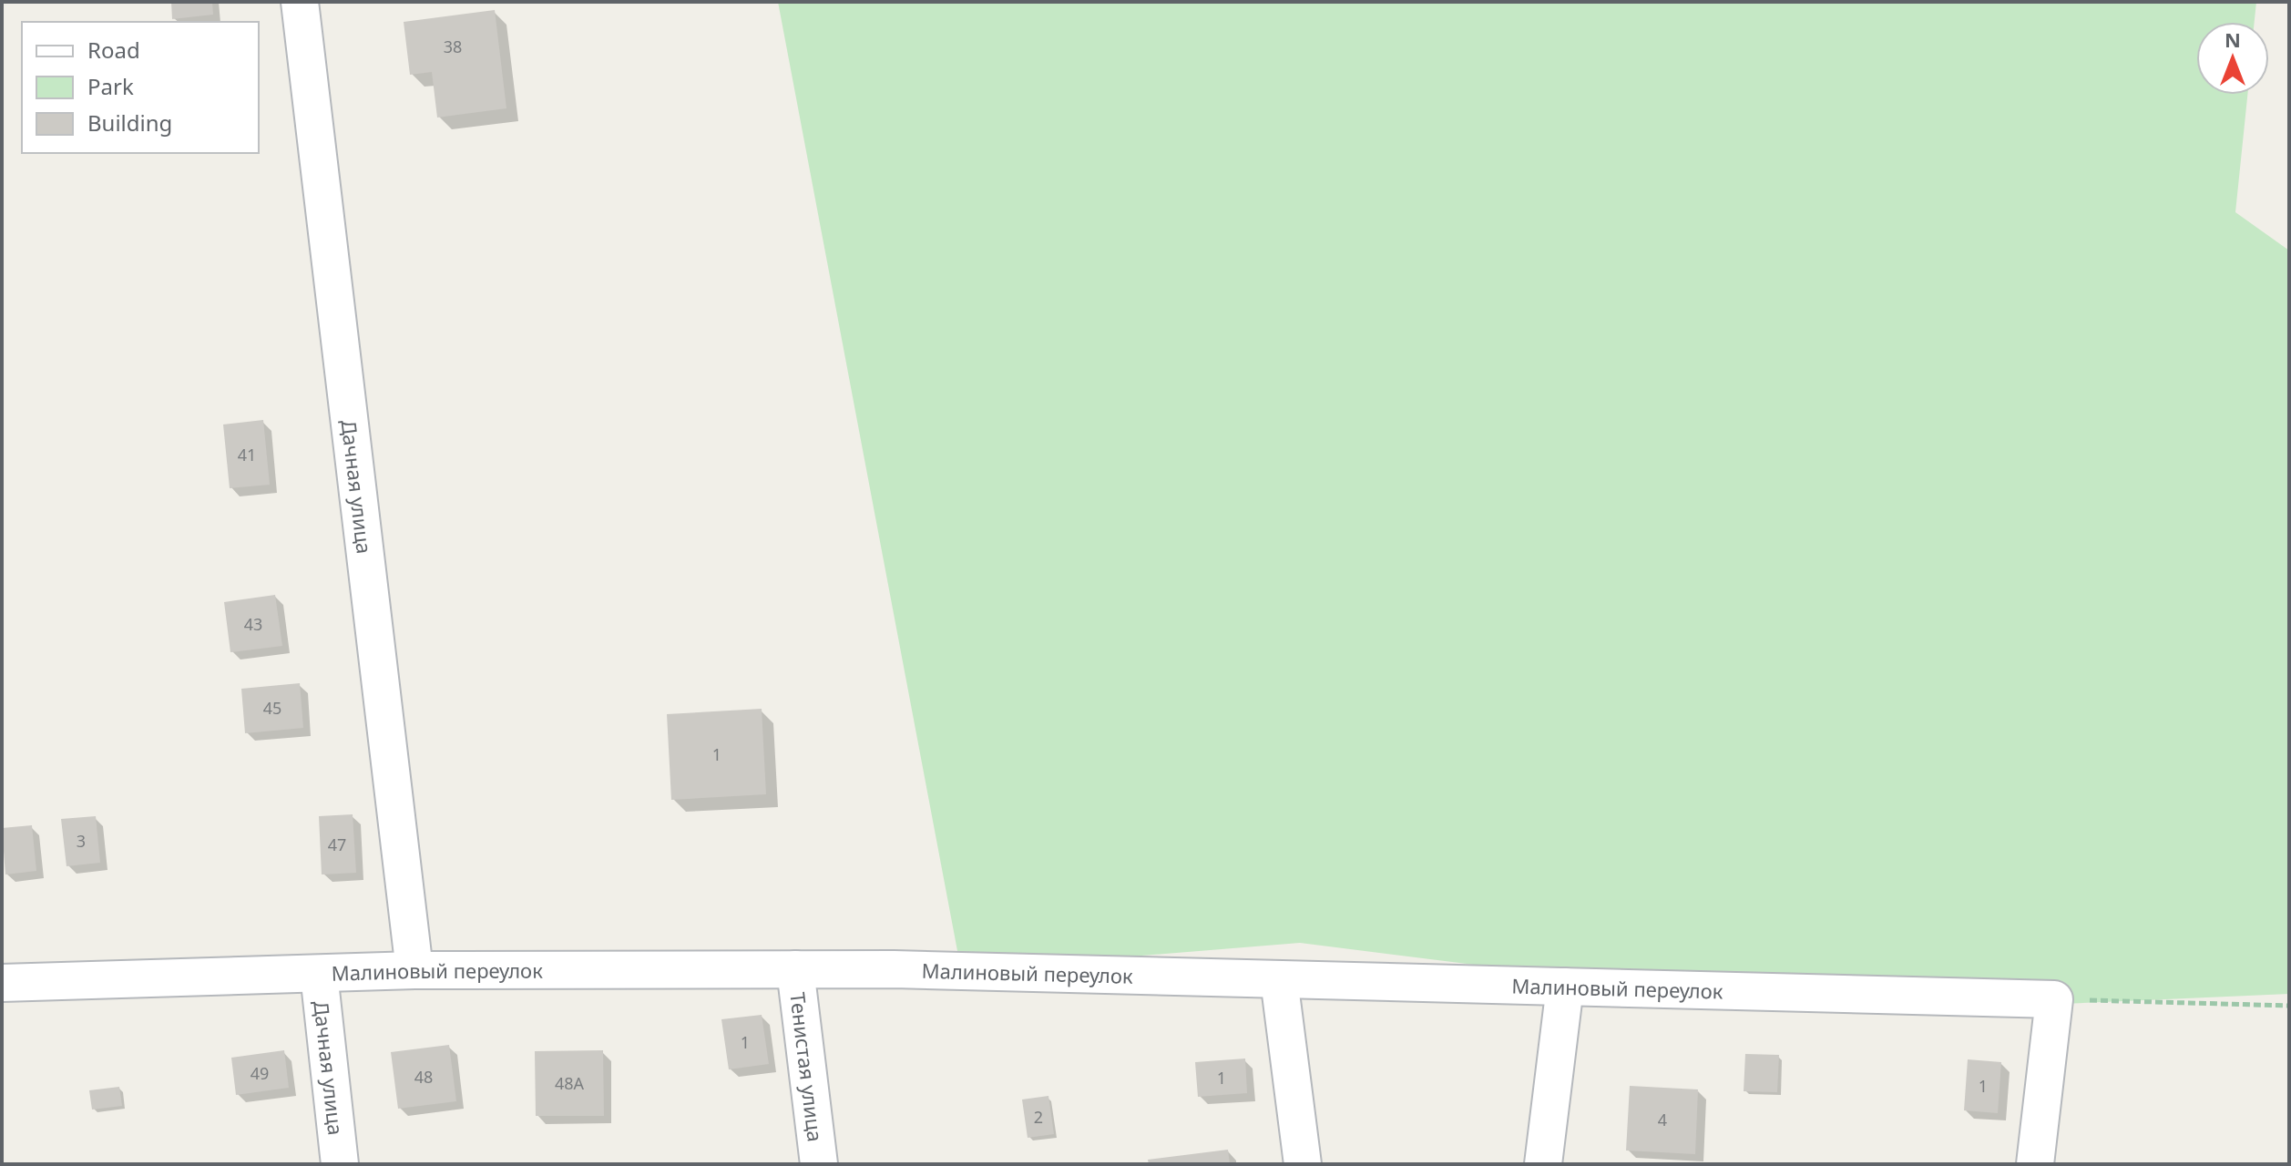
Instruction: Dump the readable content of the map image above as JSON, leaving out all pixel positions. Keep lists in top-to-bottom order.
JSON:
{
  "streets": {
    "street": ["Дачная улица", "Малиновый переулок", "Тенистая улица"]
  },
  "crossings": [
    ["Дачная улица", "Малиновый переулок"],
    ["Малиновый переулок", "Тенистая улица"]
  ],
  "house_numbers": [
    "38",
    "41",
    "43",
    "45",
    "1",
    "3",
    "47",
    "1",
    "49",
    "48",
    "1",
    "48А",
    "1",
    "2",
    "4"
  ],
  "legend": ["Road", "Park", "Building"],
  "north": "top"
}
